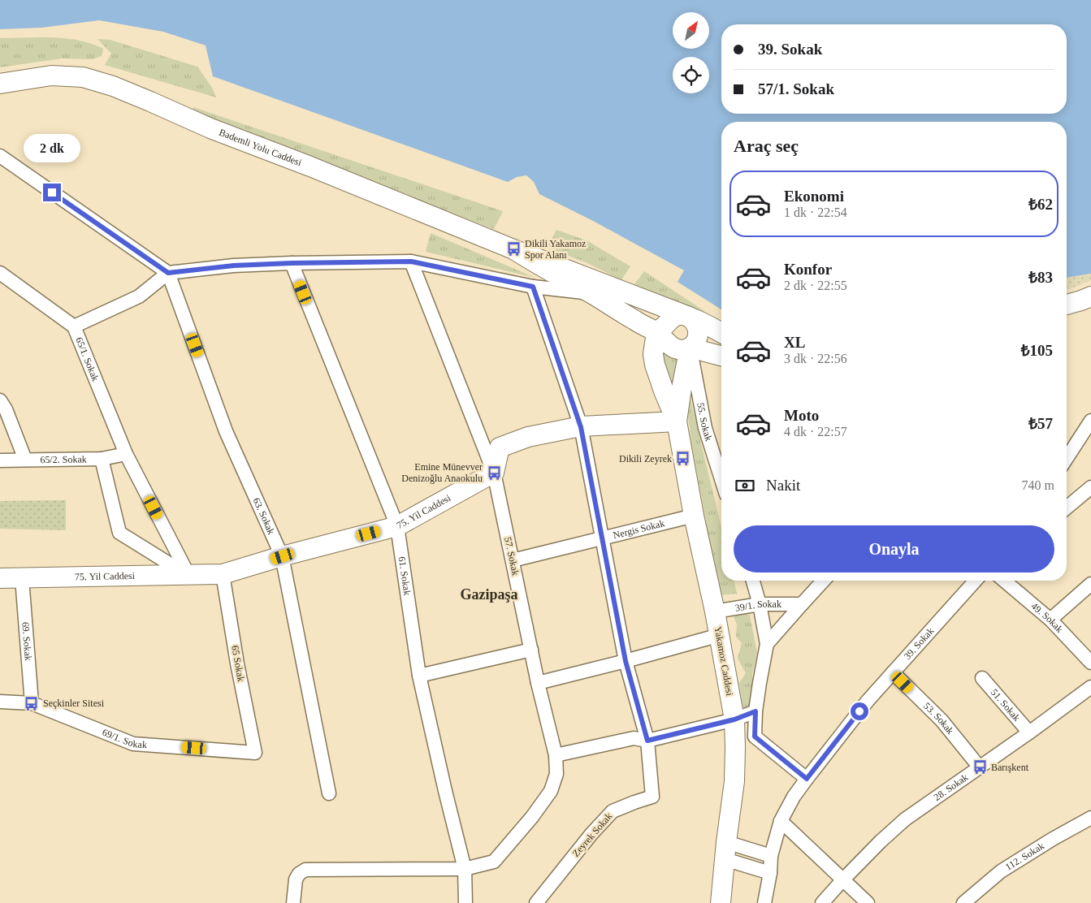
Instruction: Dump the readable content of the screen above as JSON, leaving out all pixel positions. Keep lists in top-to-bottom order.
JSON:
{
  "streets": {
    "street": [
      "Bademli Yolu Caddesi",
      "65/1. Sokak",
      "55. Sokak",
      "65/2. Sokak",
      "75. Yil Caddesi",
      "63. Sokak",
      "Nergis Sokak",
      "57. Sokak",
      "61. Sokak",
      "39/1. Sokak",
      "49. Sokak",
      "69. Sokak",
      "39. Sokak",
      "Yakamoz Caddesi",
      "65 Sokak",
      "51. Sokak",
      "53. Sokak",
      "69/1. Sokak",
      "28. Sokak",
      "Zeyrek Sokak",
      "112. Sokak"
    ]
  },
  "crossings": [
    ["65/1. Sokak", "65/2. Sokak"],
    ["65/1. Sokak", "75. Yil Caddesi"],
    ["75. Yil Caddesi", "63. Sokak"],
    ["75. Yil Caddesi", "57. Sokak"],
    ["75. Yil Caddesi", "61. Sokak"],
    ["75. Yil Caddesi", "69. Sokak"],
    ["75. Yil Caddesi", "65 Sokak"],
    ["Nergis Sokak", "57. Sokak"],
    ["Nergis Sokak", "Yakamoz Caddesi"],
    ["Nergis Sokak", "Zeyrek Sokak"],
    ["57. Sokak", "61. Sokak"],
    ["39/1. Sokak", "Yakamoz Caddesi"],
    ["69. Sokak", "69/1. Sokak"],
    ["39. Sokak", "53. Sokak"],
    ["65 Sokak", "69/1. Sokak"],
    ["51. Sokak", "28. Sokak"],
    ["53. Sokak", "28. Sokak"]
  ],
  "districts": ["Gazipaşa"],
  "places": {
    "bus stop": [
      "Dikili Yakamoz Spor Alanı",
      "Dikili Zeyrek",
      "Emine Münevver Denizoğlu Anaokulu",
      "Seçkinler Sitesi",
      "Barışkent"
    ]
  },
  "north": "top right",
  "page": {
    "banner": ["39. Sokak", "57/1. Sokak"],
    "heading": "Araç seç",
    "bubble": "2 dk",
    "list": [
      {
        "name": "Ekonomi",
        "note": "1 dk · 22:54",
        "value": "₺62"
      },
      {
        "name": "Konfor",
        "note": "2 dk · 22:55",
        "value": "₺83"
      },
      {
        "name": "XL",
        "note": "3 dk · 22:56",
        "value": "₺105"
      },
      {
        "name": "Moto",
        "note": "4 dk · 22:57",
        "value": "₺57"
      }
    ],
    "pay": ["Nakit", "740 m"],
    "buttons": "Onayla"
  }
}
